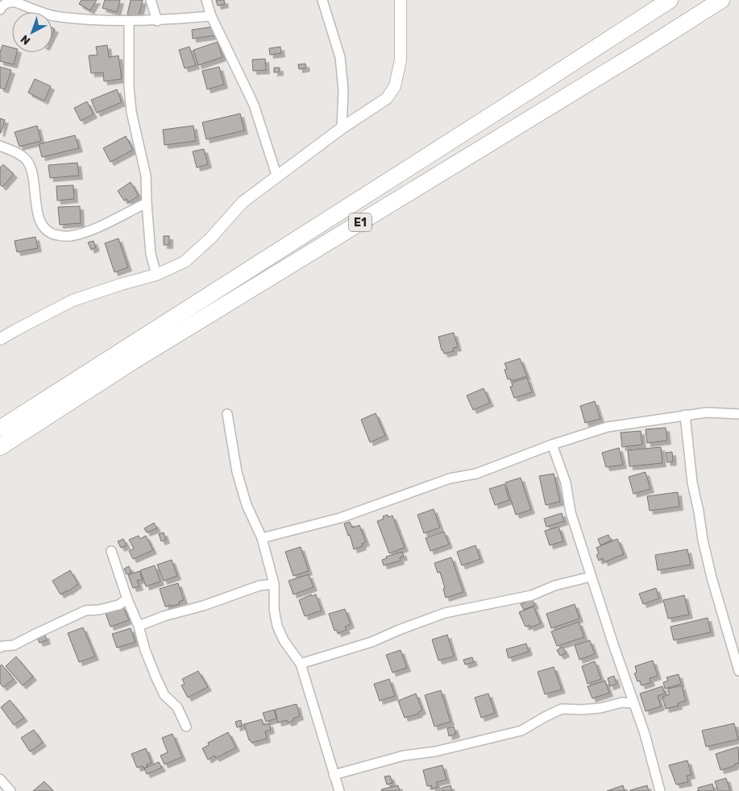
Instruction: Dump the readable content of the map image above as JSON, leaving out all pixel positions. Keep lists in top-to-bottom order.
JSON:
{
  "streets": {
    "highway": ["E1"]
  },
  "north": "bottom left"
}
